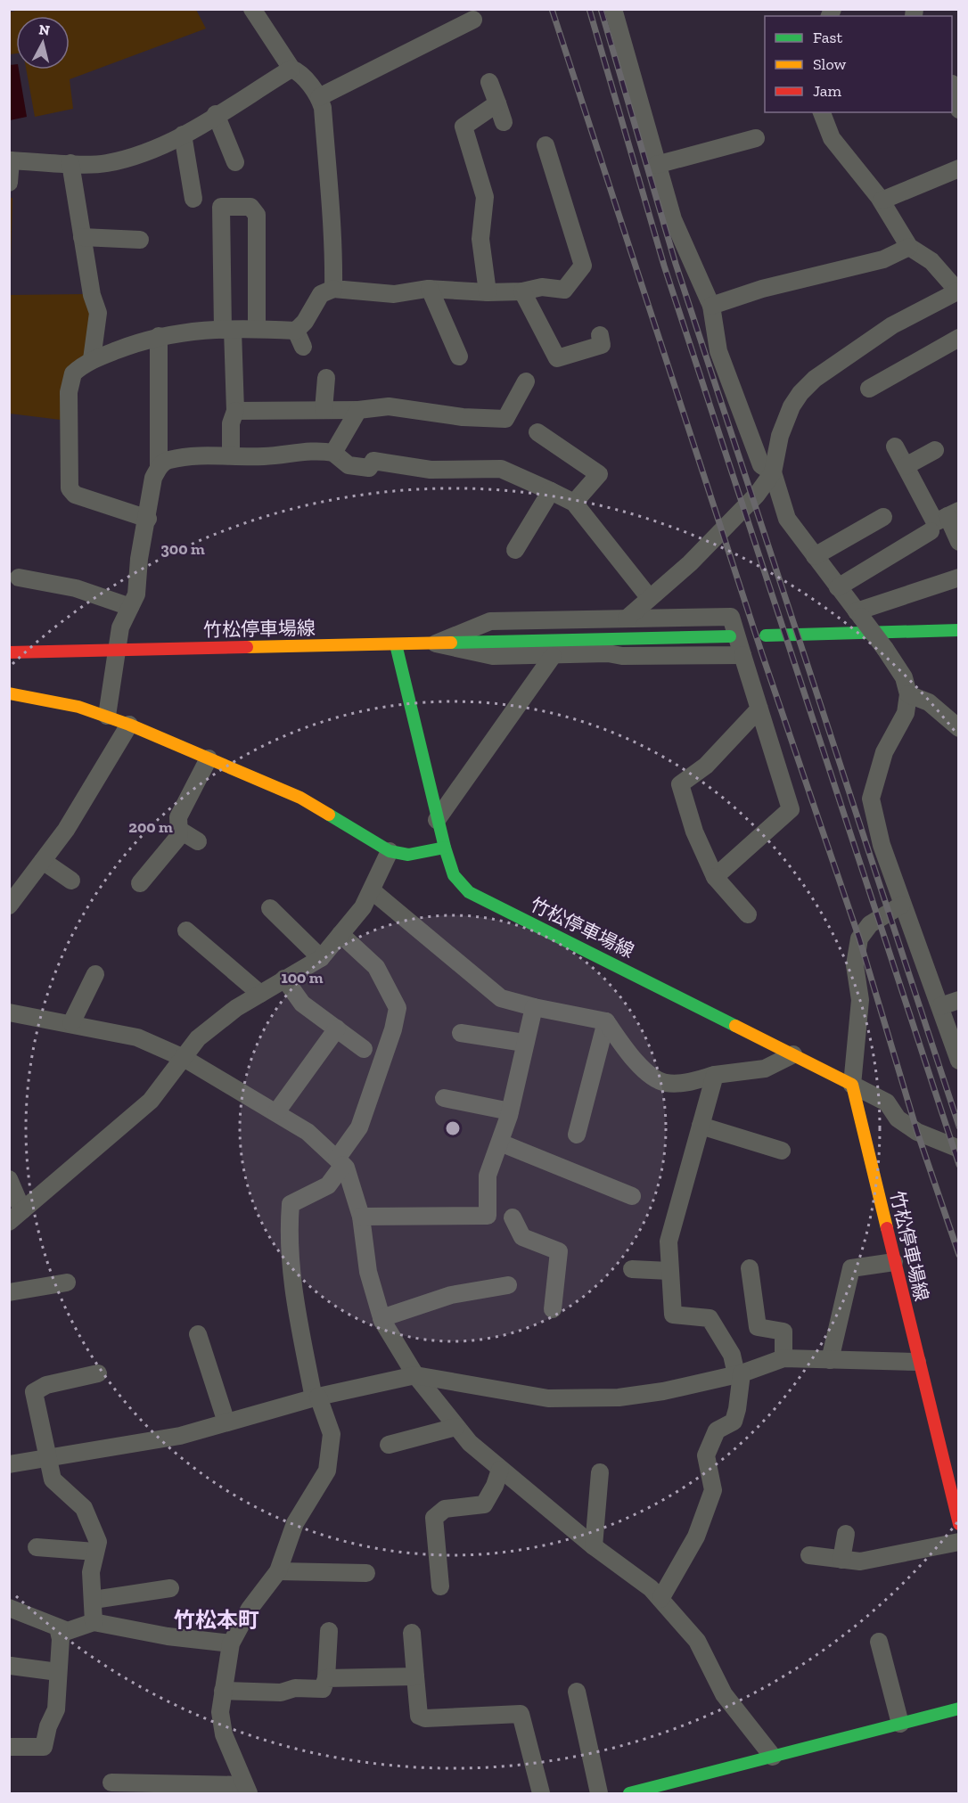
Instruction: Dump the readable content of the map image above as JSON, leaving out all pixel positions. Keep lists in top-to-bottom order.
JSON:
{
  "streets": {
    "main road": ["竹松停車場線"]
  },
  "districts": ["竹松本町"],
  "legend": ["Fast", "Slow", "Jam"],
  "north": "top",
  "rings": ["300 m", "200 m", "100 m"]
}
